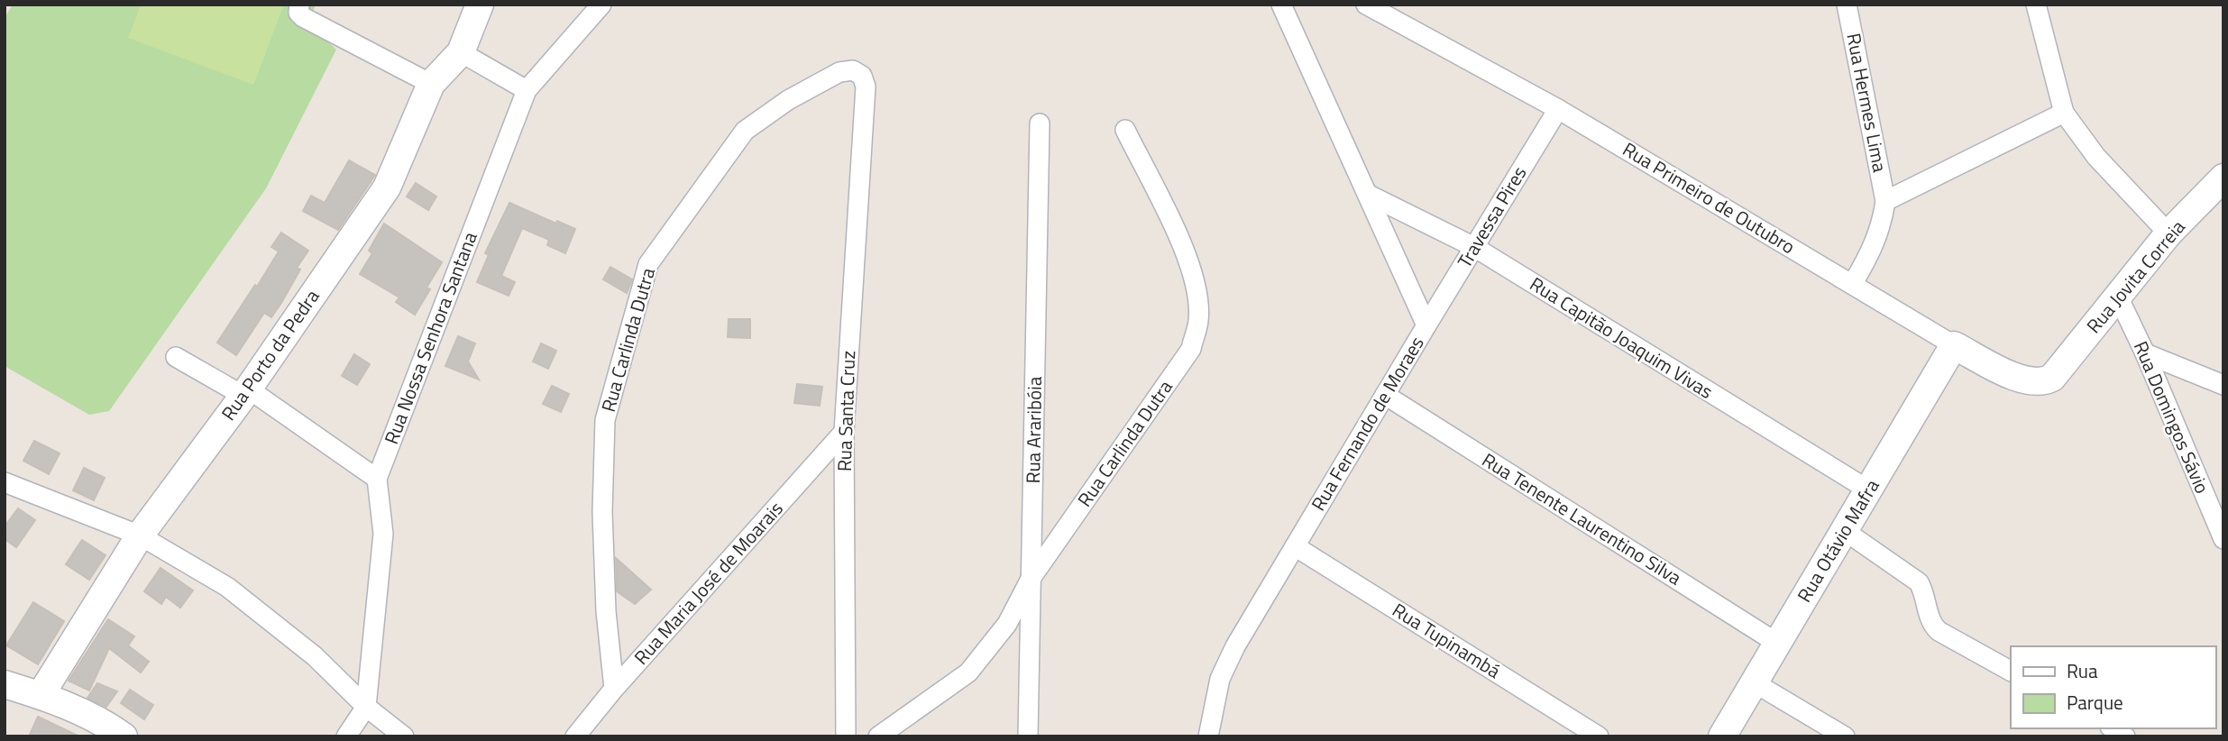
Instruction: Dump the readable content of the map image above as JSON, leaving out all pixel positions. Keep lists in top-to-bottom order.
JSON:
{
  "streets": {
    "main road": [
      "Rua Primeiro de Outubro",
      "Rua Jovita Correia",
      "Rua Porto da Pedra",
      "Rua Otávio Mafra"
    ],
    "street": [
      "Rua Hermes Lima",
      "Travessa Pires",
      "Rua Nossa Senhora Santana",
      "Rua Capitão Joaquim Vivas",
      "Rua Carlinda Dutra",
      "Rua Santa Cruz",
      "Rua Domingos Sávio",
      "Rua Fernando de Moraes",
      "Rua Araribóia",
      "Rua Tenente Laurentino Silva",
      "Rua Maria José de Moarais",
      "Rua Tupinambá"
    ]
  },
  "crossings": [
    ["Rua Hermes Lima", "Rua Primeiro de Outubro"],
    ["Rua Primeiro de Outubro", "Travessa Pires"],
    ["Rua Primeiro de Outubro", "Rua Jovita Correia"],
    ["Rua Primeiro de Outubro", "Rua Otávio Mafra"],
    ["Travessa Pires", "Rua Capitão Joaquim Vivas"],
    ["Travessa Pires", "Rua Fernando de Moraes"],
    ["Rua Jovita Correia", "Rua Domingos Sávio"],
    ["Rua Capitão Joaquim Vivas", "Rua Fernando de Moraes"],
    ["Rua Capitão Joaquim Vivas", "Rua Otávio Mafra"],
    ["Rua Carlinda Dutra", "Rua Santa Cruz"],
    ["Rua Carlinda Dutra", "Rua Araribóia"],
    ["Rua Carlinda Dutra", "Rua Maria José de Moarais"],
    ["Rua Santa Cruz", "Rua Maria José de Moarais"],
    ["Rua Fernando de Moraes", "Rua Tenente Laurentino Silva"],
    ["Rua Fernando de Moraes", "Rua Tupinambá"],
    ["Rua Tenente Laurentino Silva", "Rua Otávio Mafra"]
  ],
  "legend": ["Rua", "Parque"]
}
